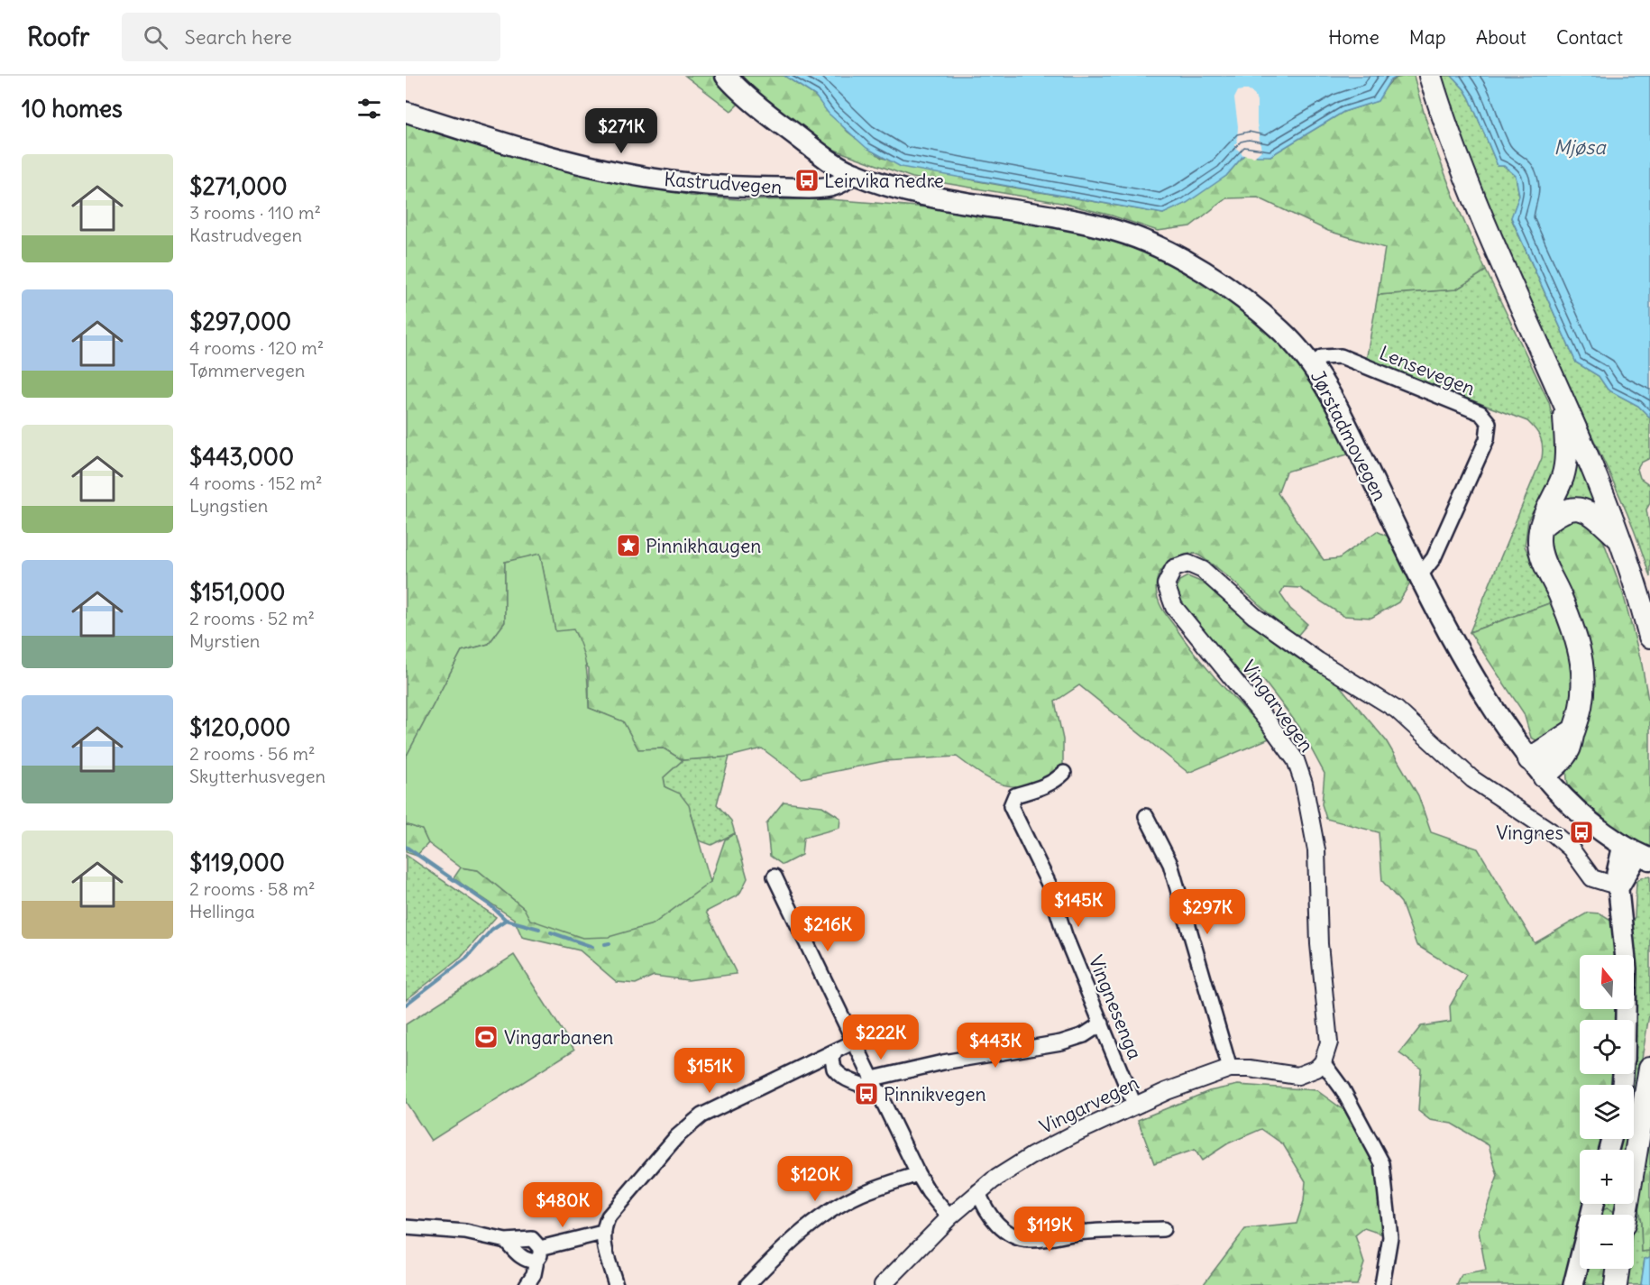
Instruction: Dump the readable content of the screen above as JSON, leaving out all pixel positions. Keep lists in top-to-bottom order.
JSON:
{
  "streets": {
    "main road": ["Kastrudvegen", "Jørstadmovegen"],
    "street": ["Lensevegen", "Vingarvegen", "Vingnesenga"]
  },
  "crossings": [
    ["Kastrudvegen", "Jørstadmovegen"],
    ["Lensevegen", "Jørstadmovegen"],
    ["Vingarvegen", "Vingnesenga"]
  ],
  "water": ["Mjøsa"],
  "places": {
    "bus stop": ["Leirvika nedre", "Vingnes", "Pinnikvegen"],
    "place": ["Pinnikhaugen"],
    "sports": ["Vingarbanen"]
  },
  "north": "top",
  "page": {
    "header": "Roofr",
    "search": "Search here",
    "nav": [
      "Home",
      "Map",
      "About",
      "Contact"
    ],
    "heading": "10 homes",
    "price": [
      "$271K",
      "$145K",
      "$297K",
      "$216K",
      "$222K",
      "$443K",
      "$151K",
      "$120K",
      "$480K",
      "$119K"
    ],
    "list": [
      {
        "name": "$271,000",
        "note": "3 rooms · 110 m² · Kastrudvegen"
      },
      {
        "name": "$297,000",
        "note": "4 rooms · 120 m² · Tømmervegen"
      },
      {
        "name": "$443,000",
        "note": "4 rooms · 152 m² · Lyngstien"
      },
      {
        "name": "$151,000",
        "note": "2 rooms · 52 m² · Myrstien"
      },
      {
        "name": "$120,000",
        "note": "2 rooms · 56 m² · Skytterhusvegen"
      },
      {
        "name": "$119,000",
        "note": "2 rooms · 58 m² · Hellinga"
      }
    ],
    "map_buttons": ["+", "−"]
  }
}
